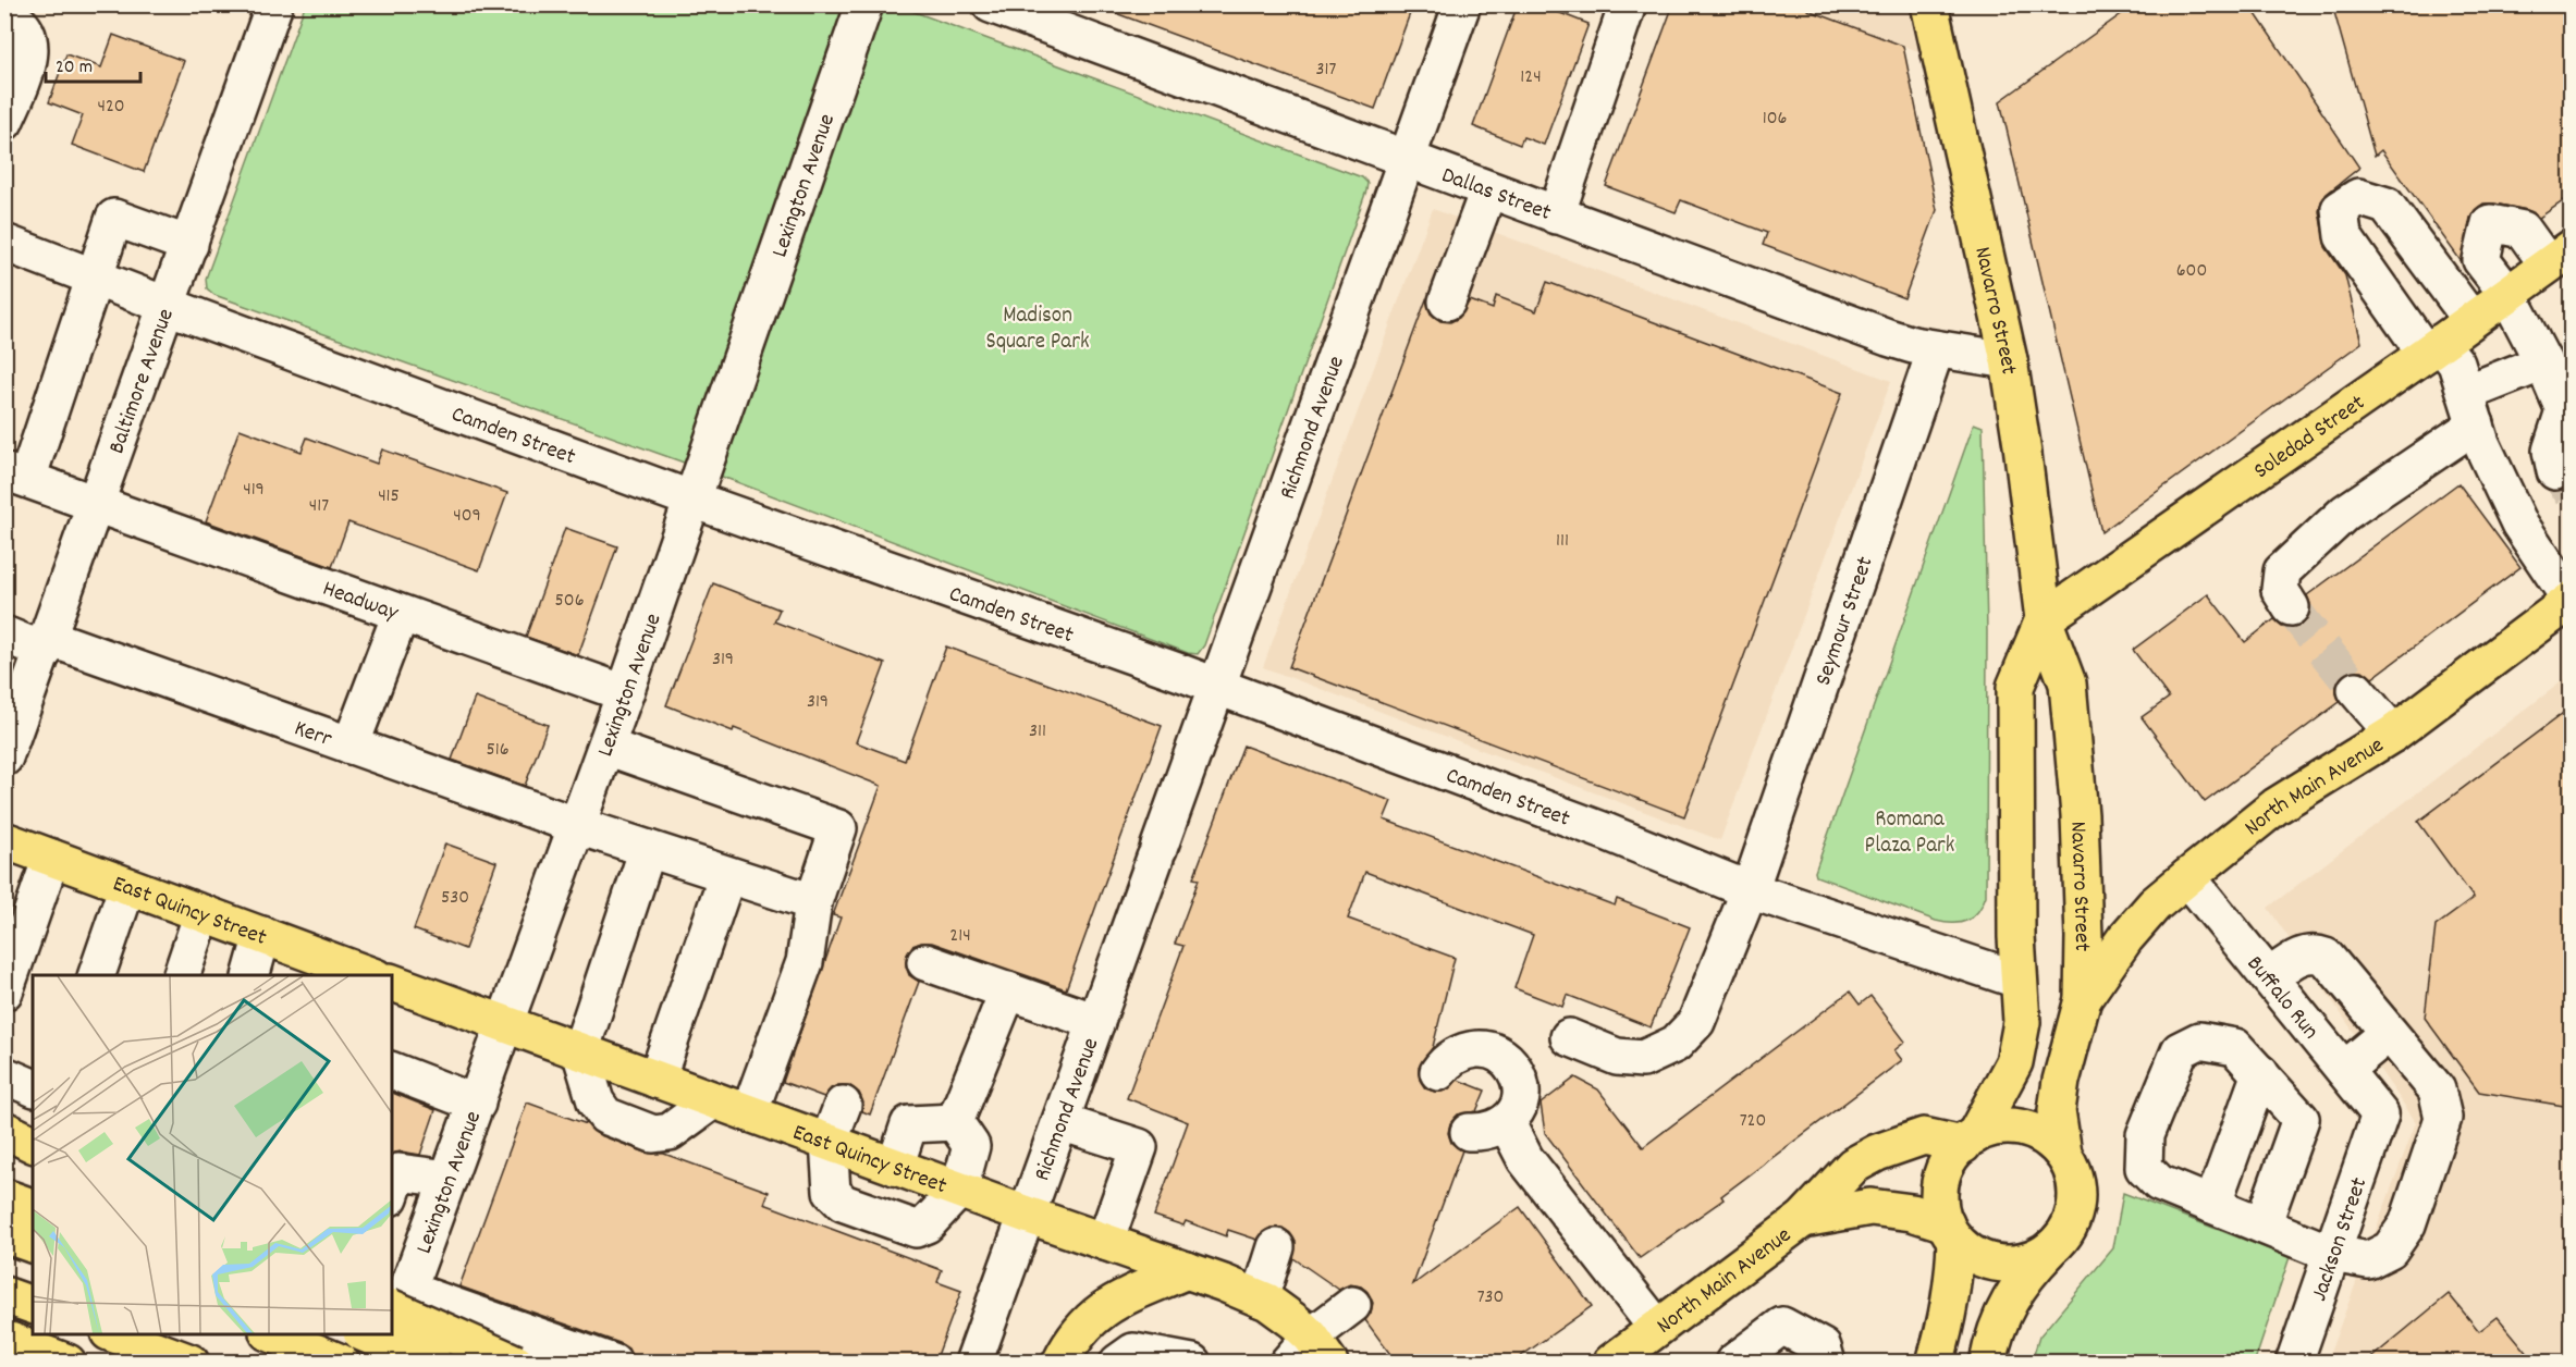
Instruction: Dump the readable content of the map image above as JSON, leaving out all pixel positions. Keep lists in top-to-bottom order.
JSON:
{
  "streets": {
    "main road": [
      "Navarro Street",
      "Soledad Street",
      "North Main Avenue",
      "East Quincy Street"
    ],
    "street": [
      "Lexington Avenue",
      "Dallas Street",
      "Baltimore Avenue",
      "Richmond Avenue",
      "Camden Street",
      "Headway",
      "Seymour Street",
      "Kerr",
      "Buffalo Run",
      "Jackson Street"
    ]
  },
  "crossings": [
    ["Lexington Avenue", "Camden Street"],
    ["Lexington Avenue", "Headway"],
    ["Lexington Avenue", "Kerr"],
    ["Lexington Avenue", "East Quincy Street"],
    ["Dallas Street", "Navarro Street"],
    ["Dallas Street", "Richmond Avenue"],
    ["Dallas Street", "Seymour Street"],
    ["Navarro Street", "Camden Street"],
    ["Navarro Street", "Soledad Street"],
    ["Navarro Street", "North Main Avenue"],
    ["Baltimore Avenue", "Camden Street"],
    ["Baltimore Avenue", "Headway"],
    ["Baltimore Avenue", "Kerr"],
    ["Richmond Avenue", "Camden Street"],
    ["Richmond Avenue", "East Quincy Street"],
    ["Camden Street", "Seymour Street"],
    ["North Main Avenue", "Buffalo Run"],
    ["Buffalo Run", "Jackson Street"]
  ],
  "parks": ["Madison Square Park", "Romana Plaza Park"],
  "house_numbers": [
    "317",
    "124",
    "420",
    "106",
    "600",
    "419",
    "415",
    "417",
    "409",
    "111",
    "506",
    "319",
    "319",
    "311",
    "516",
    "530",
    "214",
    "720",
    "730"
  ],
  "scale_bar": "20 m"
}
